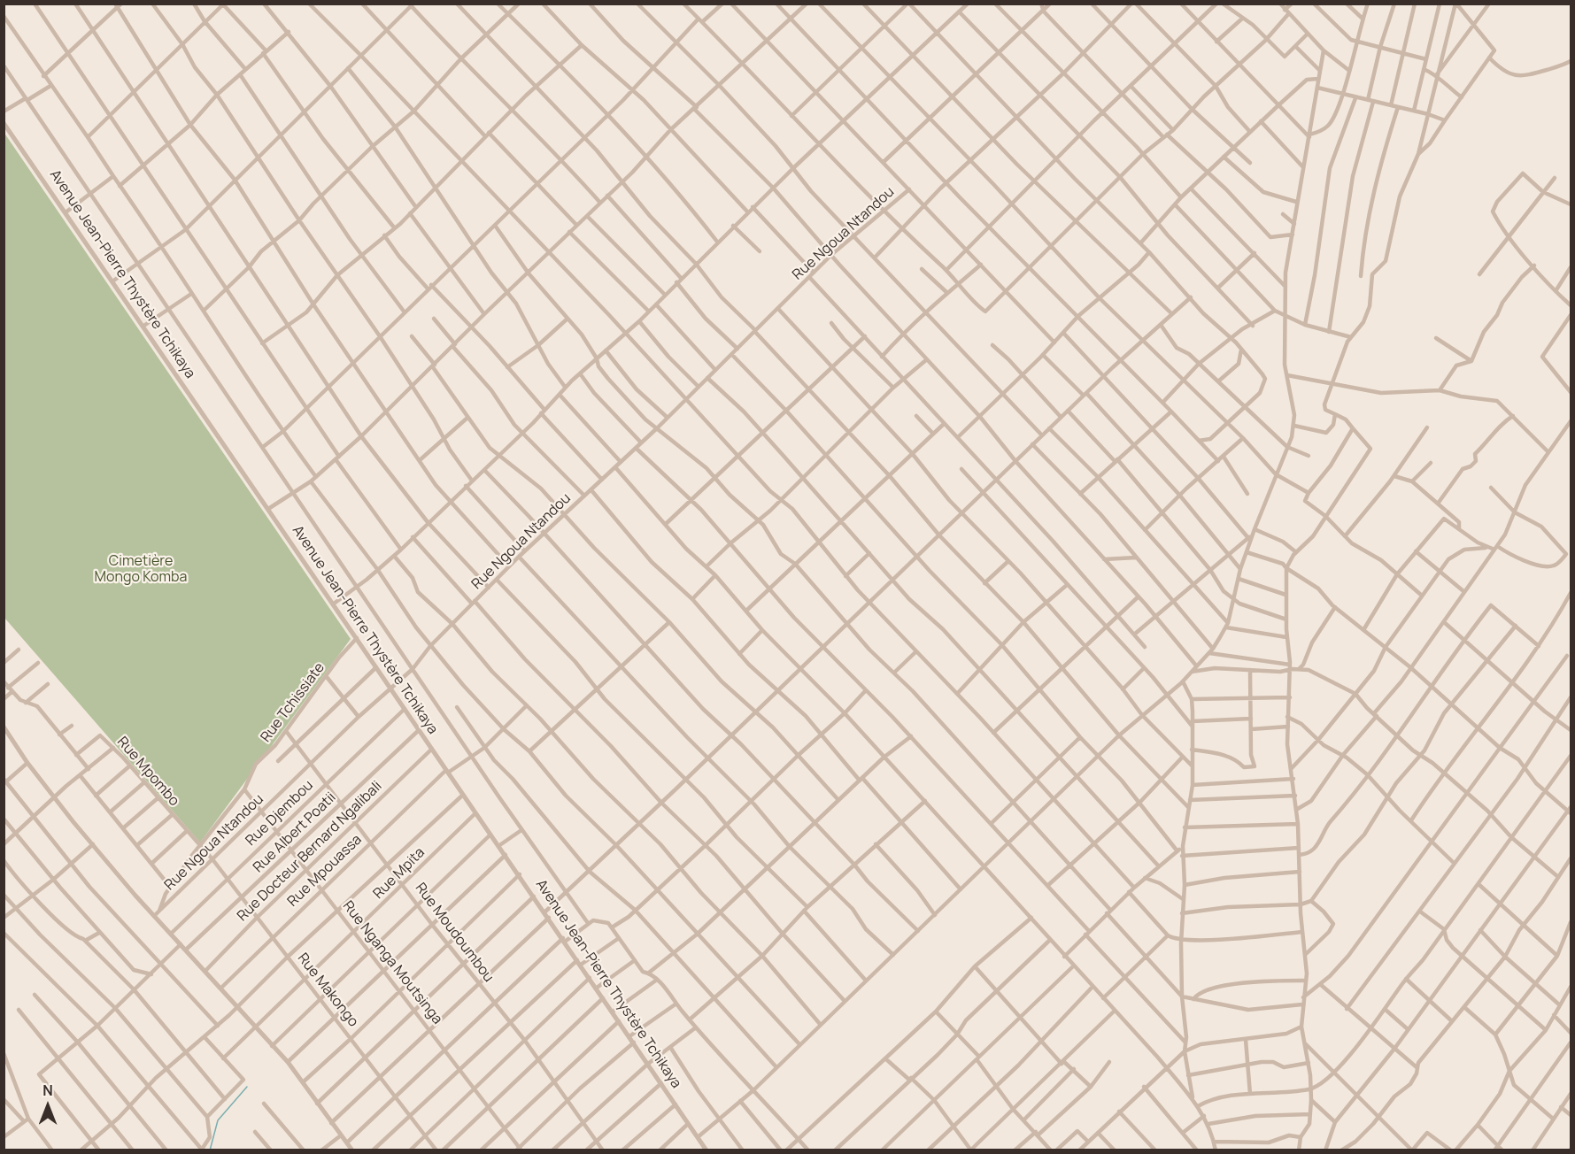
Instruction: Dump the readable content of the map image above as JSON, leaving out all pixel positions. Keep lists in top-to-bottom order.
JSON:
{
  "streets": {
    "street": [
      "Rue Ngoua Ntandou",
      "Avenue Jean-Pierre Thystère Tchikaya",
      "Rue Tchissiate",
      "Rue Mpombo",
      "Rue Djembou",
      "Rue Albert Poatii",
      "Rue Docteur Bernard Ngalibali",
      "Rue Mpouassa",
      "Rue Mpita",
      "Rue Moudoumbou",
      "Rue Nganga Moutsinga",
      "Rue Makongo"
    ]
  },
  "crossings": [
    ["Rue Ngoua Ntandou", "Avenue Jean-Pierre Thystère Tchikaya"],
    ["Rue Ngoua Ntandou", "Rue Tchissiate"],
    ["Rue Ngoua Ntandou", "Rue Moudoumbou"],
    ["Rue Ngoua Ntandou", "Rue Nganga Moutsinga"],
    ["Rue Ngoua Ntandou", "Rue Makongo"],
    ["Avenue Jean-Pierre Thystère Tchikaya", "Rue Tchissiate"],
    ["Avenue Jean-Pierre Thystère Tchikaya", "Rue Djembou"],
    ["Avenue Jean-Pierre Thystère Tchikaya", "Rue Albert Poatii"],
    ["Avenue Jean-Pierre Thystère Tchikaya", "Rue Docteur Bernard Ngalibali"],
    ["Avenue Jean-Pierre Thystère Tchikaya", "Rue Mpouassa"],
    ["Avenue Jean-Pierre Thystère Tchikaya", "Rue Mpita"],
    ["Rue Tchissiate", "Rue Mpombo"],
    ["Rue Tchissiate", "Rue Moudoumbou"],
    ["Rue Tchissiate", "Rue Nganga Moutsinga"],
    ["Rue Tchissiate", "Rue Makongo"],
    ["Rue Mpombo", "Rue Makongo"],
    ["Rue Djembou", "Rue Moudoumbou"],
    ["Rue Djembou", "Rue Nganga Moutsinga"],
    ["Rue Djembou", "Rue Makongo"],
    ["Rue Albert Poatii", "Rue Moudoumbou"],
    ["Rue Albert Poatii", "Rue Nganga Moutsinga"],
    ["Rue Albert Poatii", "Rue Makongo"],
    ["Rue Docteur Bernard Ngalibali", "Rue Moudoumbou"],
    ["Rue Docteur Bernard Ngalibali", "Rue Nganga Moutsinga"],
    ["Rue Docteur Bernard Ngalibali", "Rue Makongo"],
    ["Rue Mpouassa", "Rue Moudoumbou"],
    ["Rue Mpouassa", "Rue Nganga Moutsinga"],
    ["Rue Mpouassa", "Rue Makongo"],
    ["Rue Mpita", "Rue Moudoumbou"],
    ["Rue Mpita", "Rue Nganga Moutsinga"],
    ["Rue Mpita", "Rue Makongo"]
  ],
  "parks": ["Cimetière Mongo Komba"],
  "north": "top"
}
